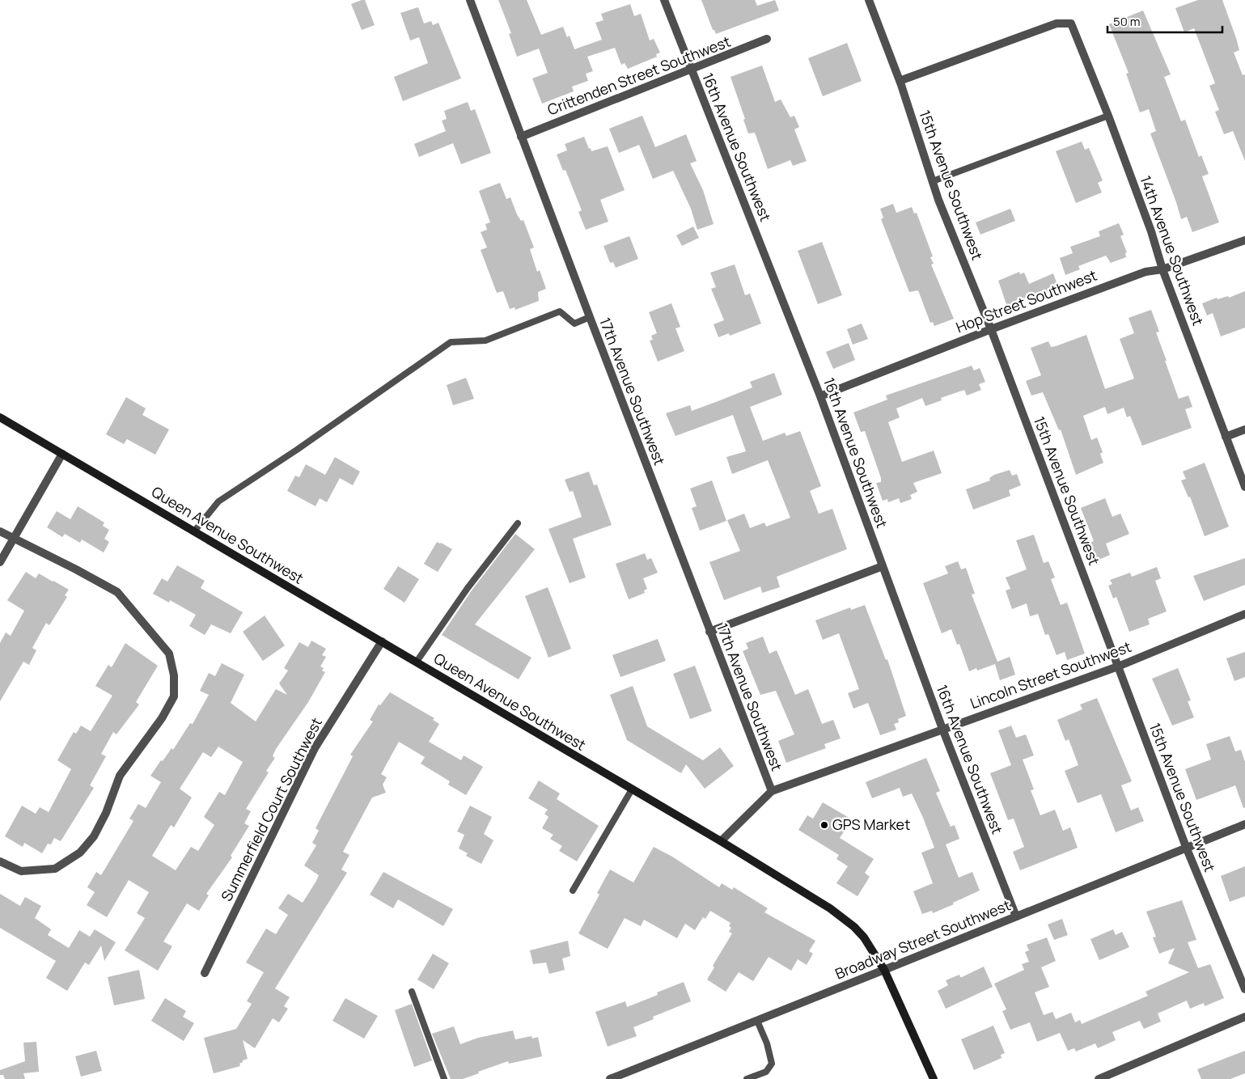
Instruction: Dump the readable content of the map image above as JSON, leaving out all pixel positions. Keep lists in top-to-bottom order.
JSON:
{
  "streets": {
    "main road": ["Queen Avenue Southwest"],
    "street": [
      "Crittenden Street Southwest",
      "16th Avenue Southwest",
      "15th Avenue Southwest",
      "14th Avenue Southwest",
      "Hop Street Southwest",
      "17th Avenue Southwest",
      "Lincoln Street Southwest",
      "Summerfield Court Southwest",
      "Broadway Street Southwest"
    ]
  },
  "crossings": [
    ["Crittenden Street Southwest", "16th Avenue Southwest"],
    ["Crittenden Street Southwest", "17th Avenue Southwest"],
    ["16th Avenue Southwest", "Hop Street Southwest"],
    ["16th Avenue Southwest", "Lincoln Street Southwest"],
    ["16th Avenue Southwest", "Broadway Street Southwest"],
    ["15th Avenue Southwest", "14th Avenue Southwest"],
    ["15th Avenue Southwest", "Hop Street Southwest"],
    ["15th Avenue Southwest", "Lincoln Street Southwest"],
    ["15th Avenue Southwest", "Broadway Street Southwest"],
    ["14th Avenue Southwest", "Hop Street Southwest"],
    ["17th Avenue Southwest", "Lincoln Street Southwest"],
    ["Queen Avenue Southwest", "Lincoln Street Southwest"],
    ["Queen Avenue Southwest", "Summerfield Court Southwest"],
    ["Queen Avenue Southwest", "Broadway Street Southwest"]
  ],
  "places": ["GPS Market"],
  "scale_bar": "50 m"
}
